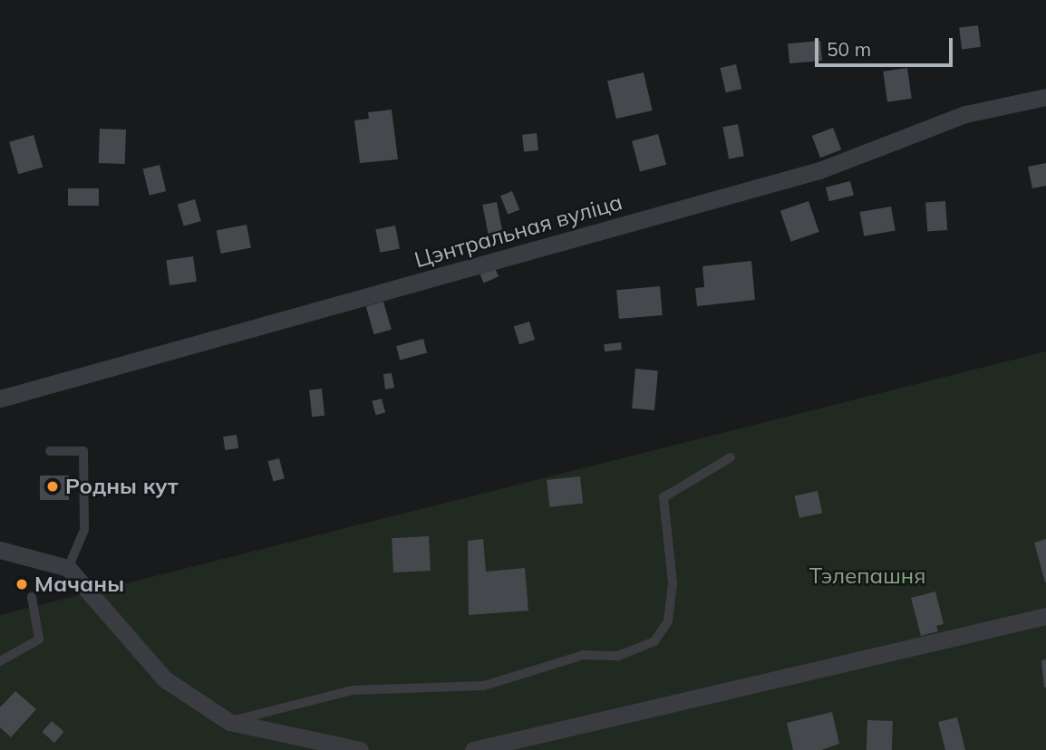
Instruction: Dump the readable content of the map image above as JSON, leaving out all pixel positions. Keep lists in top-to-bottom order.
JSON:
{
  "streets": {
    "street": ["Цэнтральная вуліца"]
  },
  "parks": ["Тэлепашня"],
  "places": ["Родны кут", "Мачаны"],
  "scale_bar": "50 m"
}
